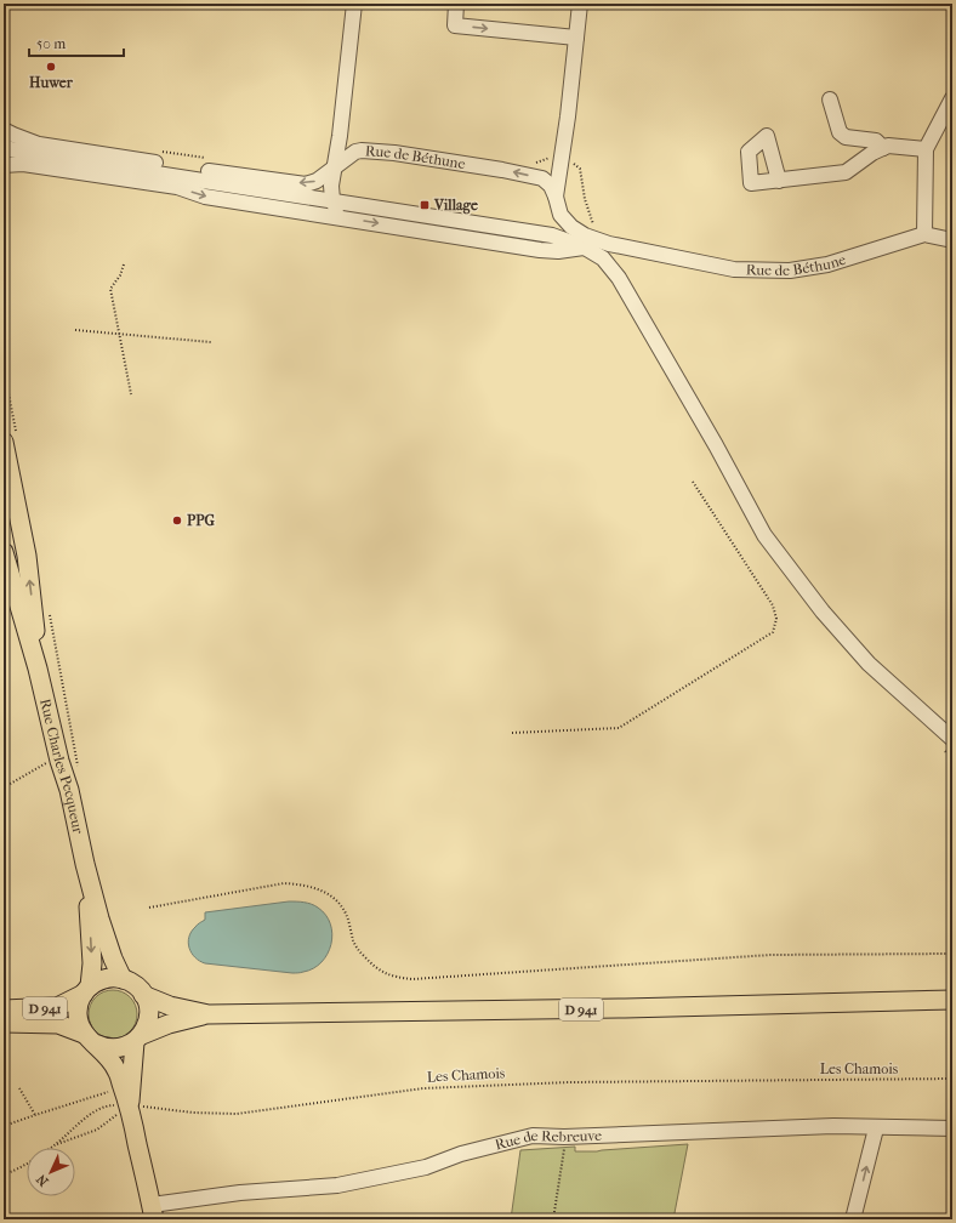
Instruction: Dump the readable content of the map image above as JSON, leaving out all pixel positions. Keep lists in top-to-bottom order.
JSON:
{
  "streets": {
    "main road": ["Rue Charles Pecqueur", "D 941"],
    "street": ["Rue de Béthune", "Rue de Rebreuve"],
    "path": ["Les Chamois"]
  },
  "crossings": [
    ["Rue Charles Pecqueur", "D 941"]
  ],
  "places": {
    "other": ["Huwer", "PPG"],
    "transit": ["Village"]
  },
  "scale_bar": "50 m",
  "north": "bottom left"
}
